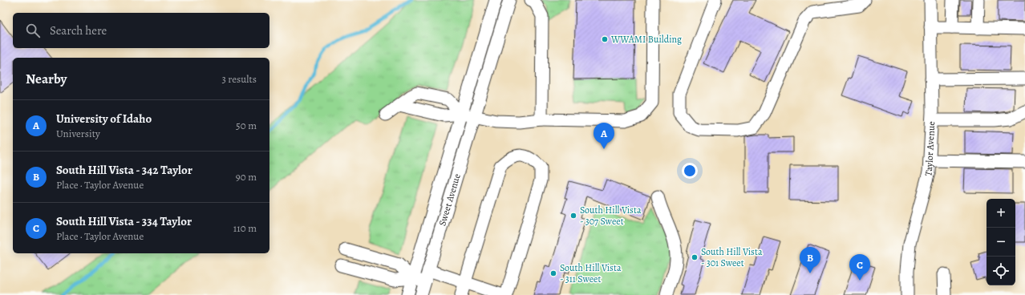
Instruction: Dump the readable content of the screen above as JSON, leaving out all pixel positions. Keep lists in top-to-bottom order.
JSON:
{
  "streets": {
    "street": ["Taylor Avenue", "Sweet Avenue"]
  },
  "places": [
    "WWAMI Building",
    "South Hill Vista - 307 Sweet",
    "South Hill Vista - 301 Sweet",
    "South Hill Vista - 311 Sweet"
  ],
  "page": {
    "search": "Search here",
    "heading": ["Nearby", "3 results"],
    "list": [
      {
        "mark": "A",
        "name": "University of Idaho",
        "note": "University",
        "value": "50 m"
      },
      {
        "mark": "B",
        "name": "South Hill Vista - 342 Taylor",
        "note": "Place · Taylor Avenue",
        "value": "90 m"
      },
      {
        "mark": "C",
        "name": "South Hill Vista - 334 Taylor",
        "note": "Place · Taylor Avenue",
        "value": "110 m"
      }
    ],
    "pins": ["A", "B", "C"],
    "map_buttons": ["+", "−"]
  }
}
